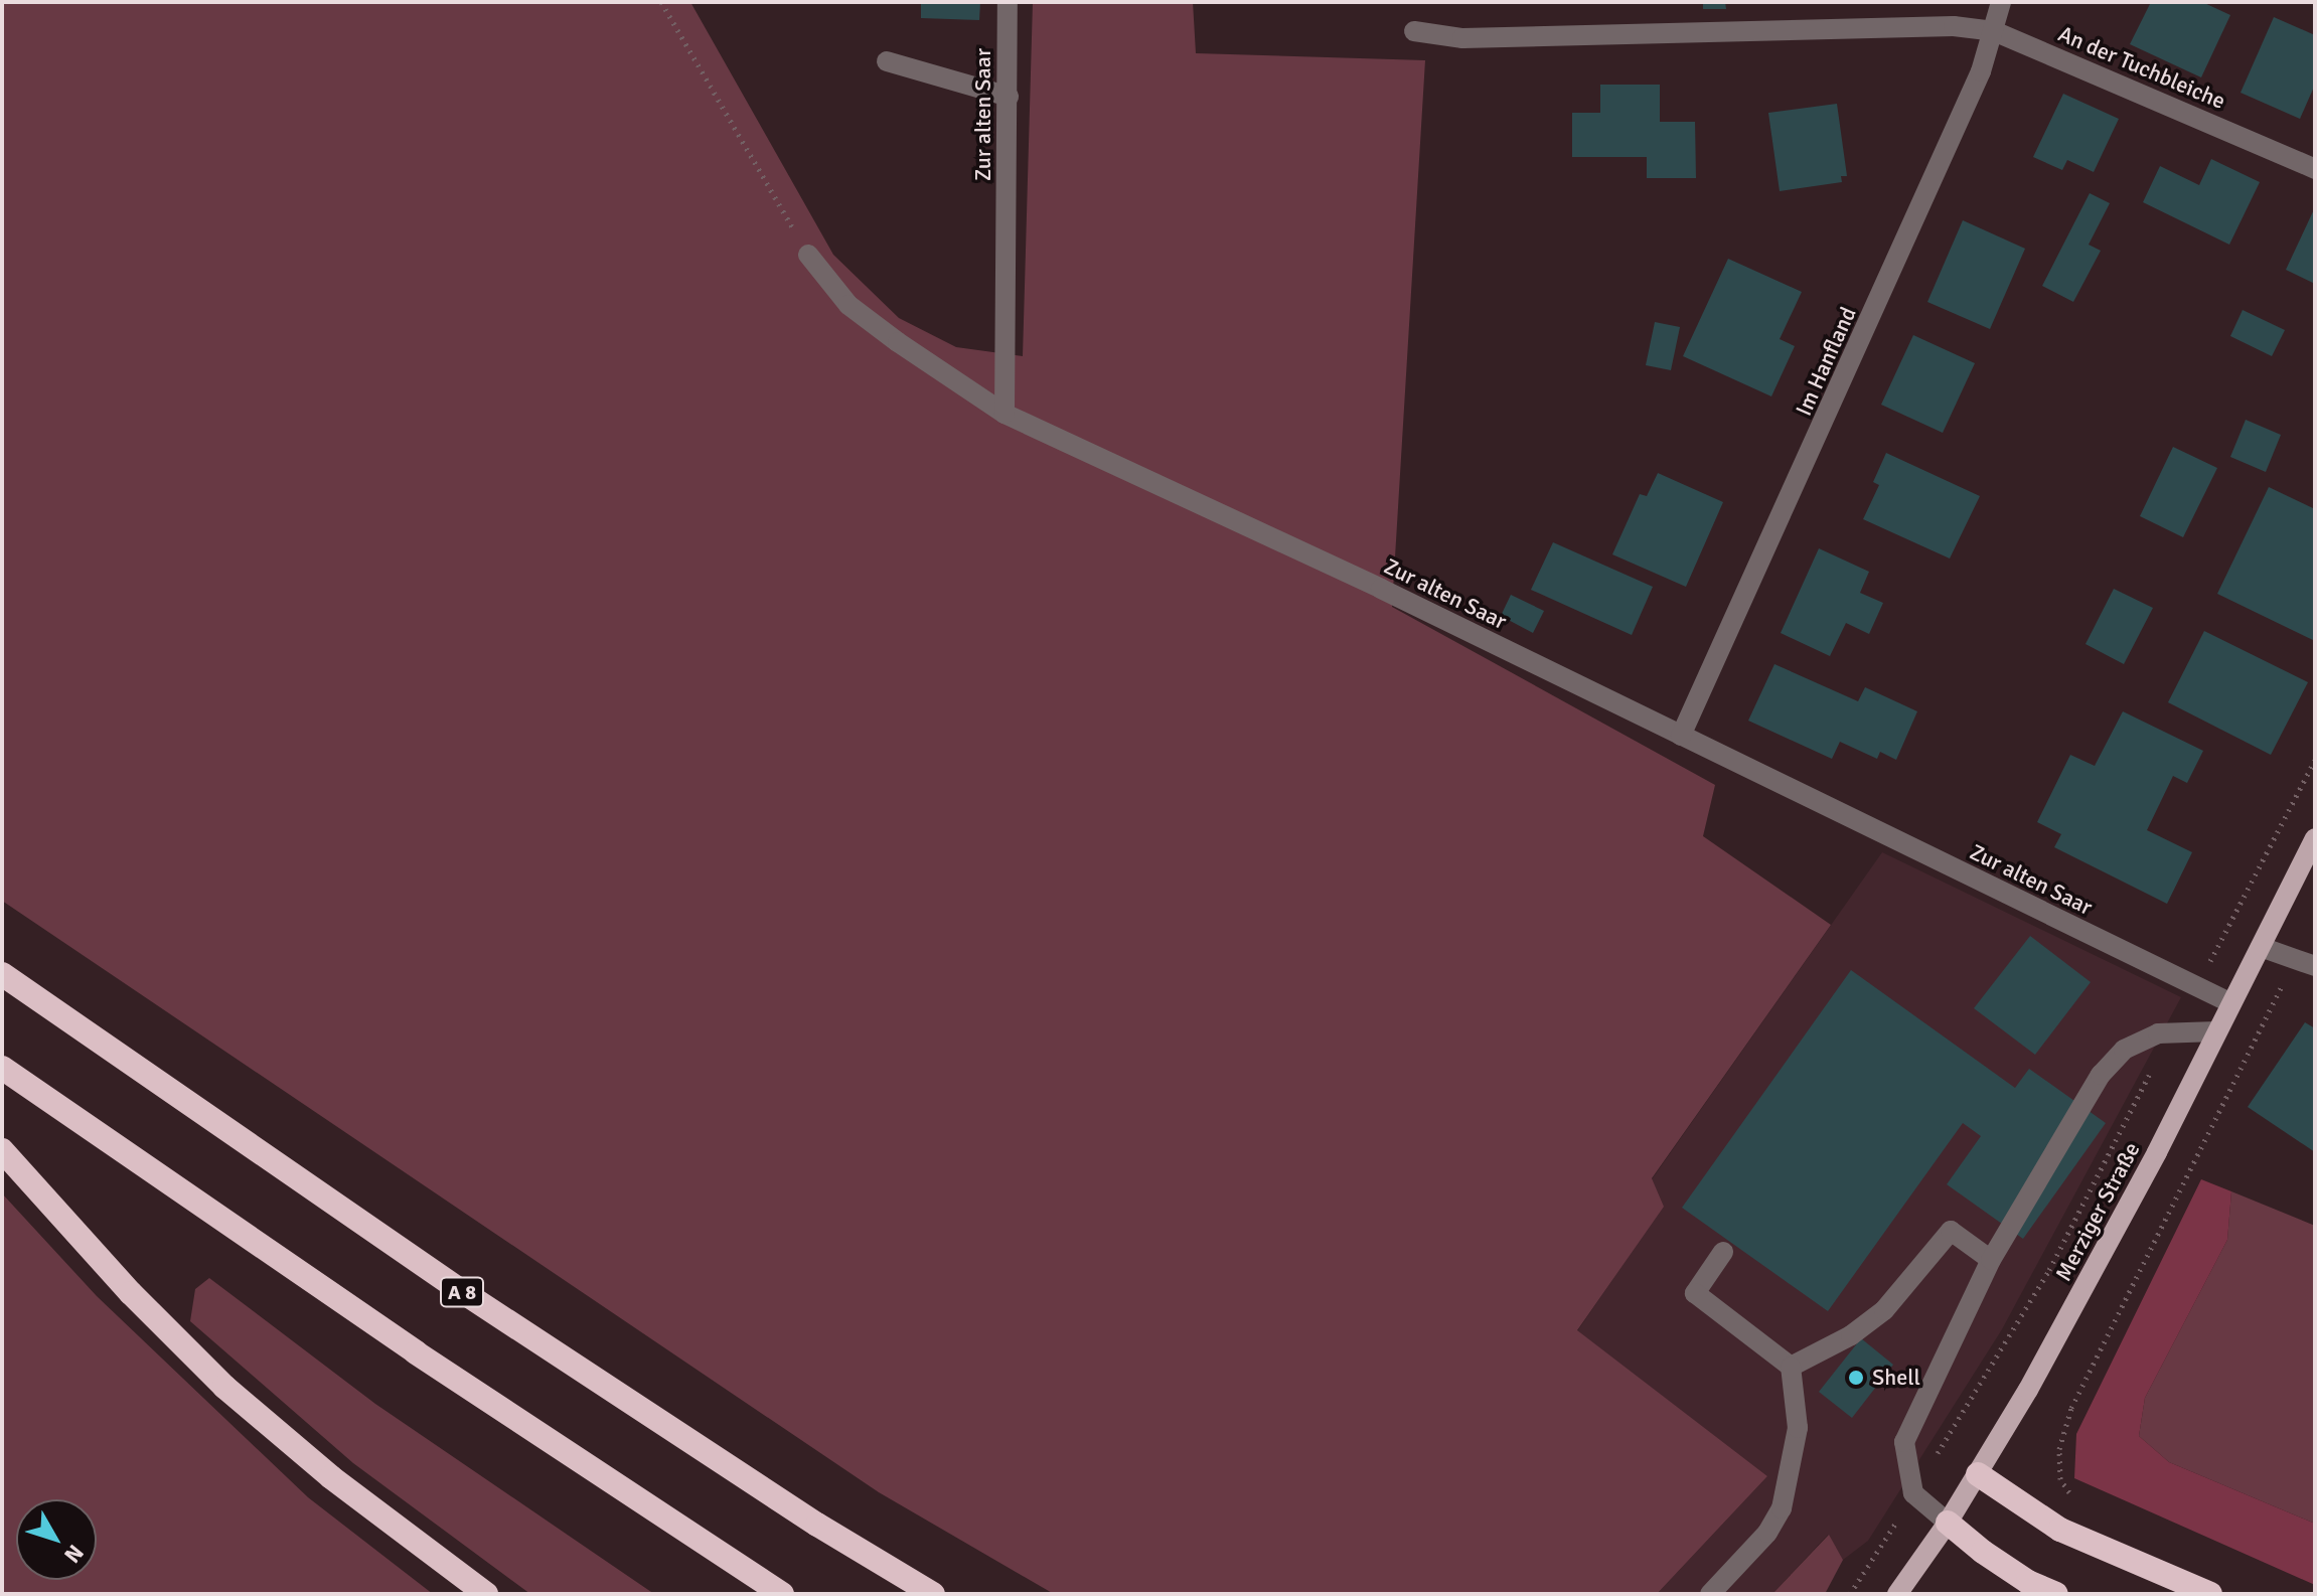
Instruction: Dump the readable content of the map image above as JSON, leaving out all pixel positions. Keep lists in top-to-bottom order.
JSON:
{
  "streets": {
    "highway": ["A 8"],
    "main road": ["Merziger Straße"],
    "street": ["An der Tuchbleiche", "Zur alten Saar", "Im Hanfland"]
  },
  "crossings": [
    ["An der Tuchbleiche", "Im Hanfland"],
    ["Zur alten Saar", "Im Hanfland"],
    ["Zur alten Saar", "Merziger Straße"]
  ],
  "places": ["Shell"],
  "north": "bottom right"
}
